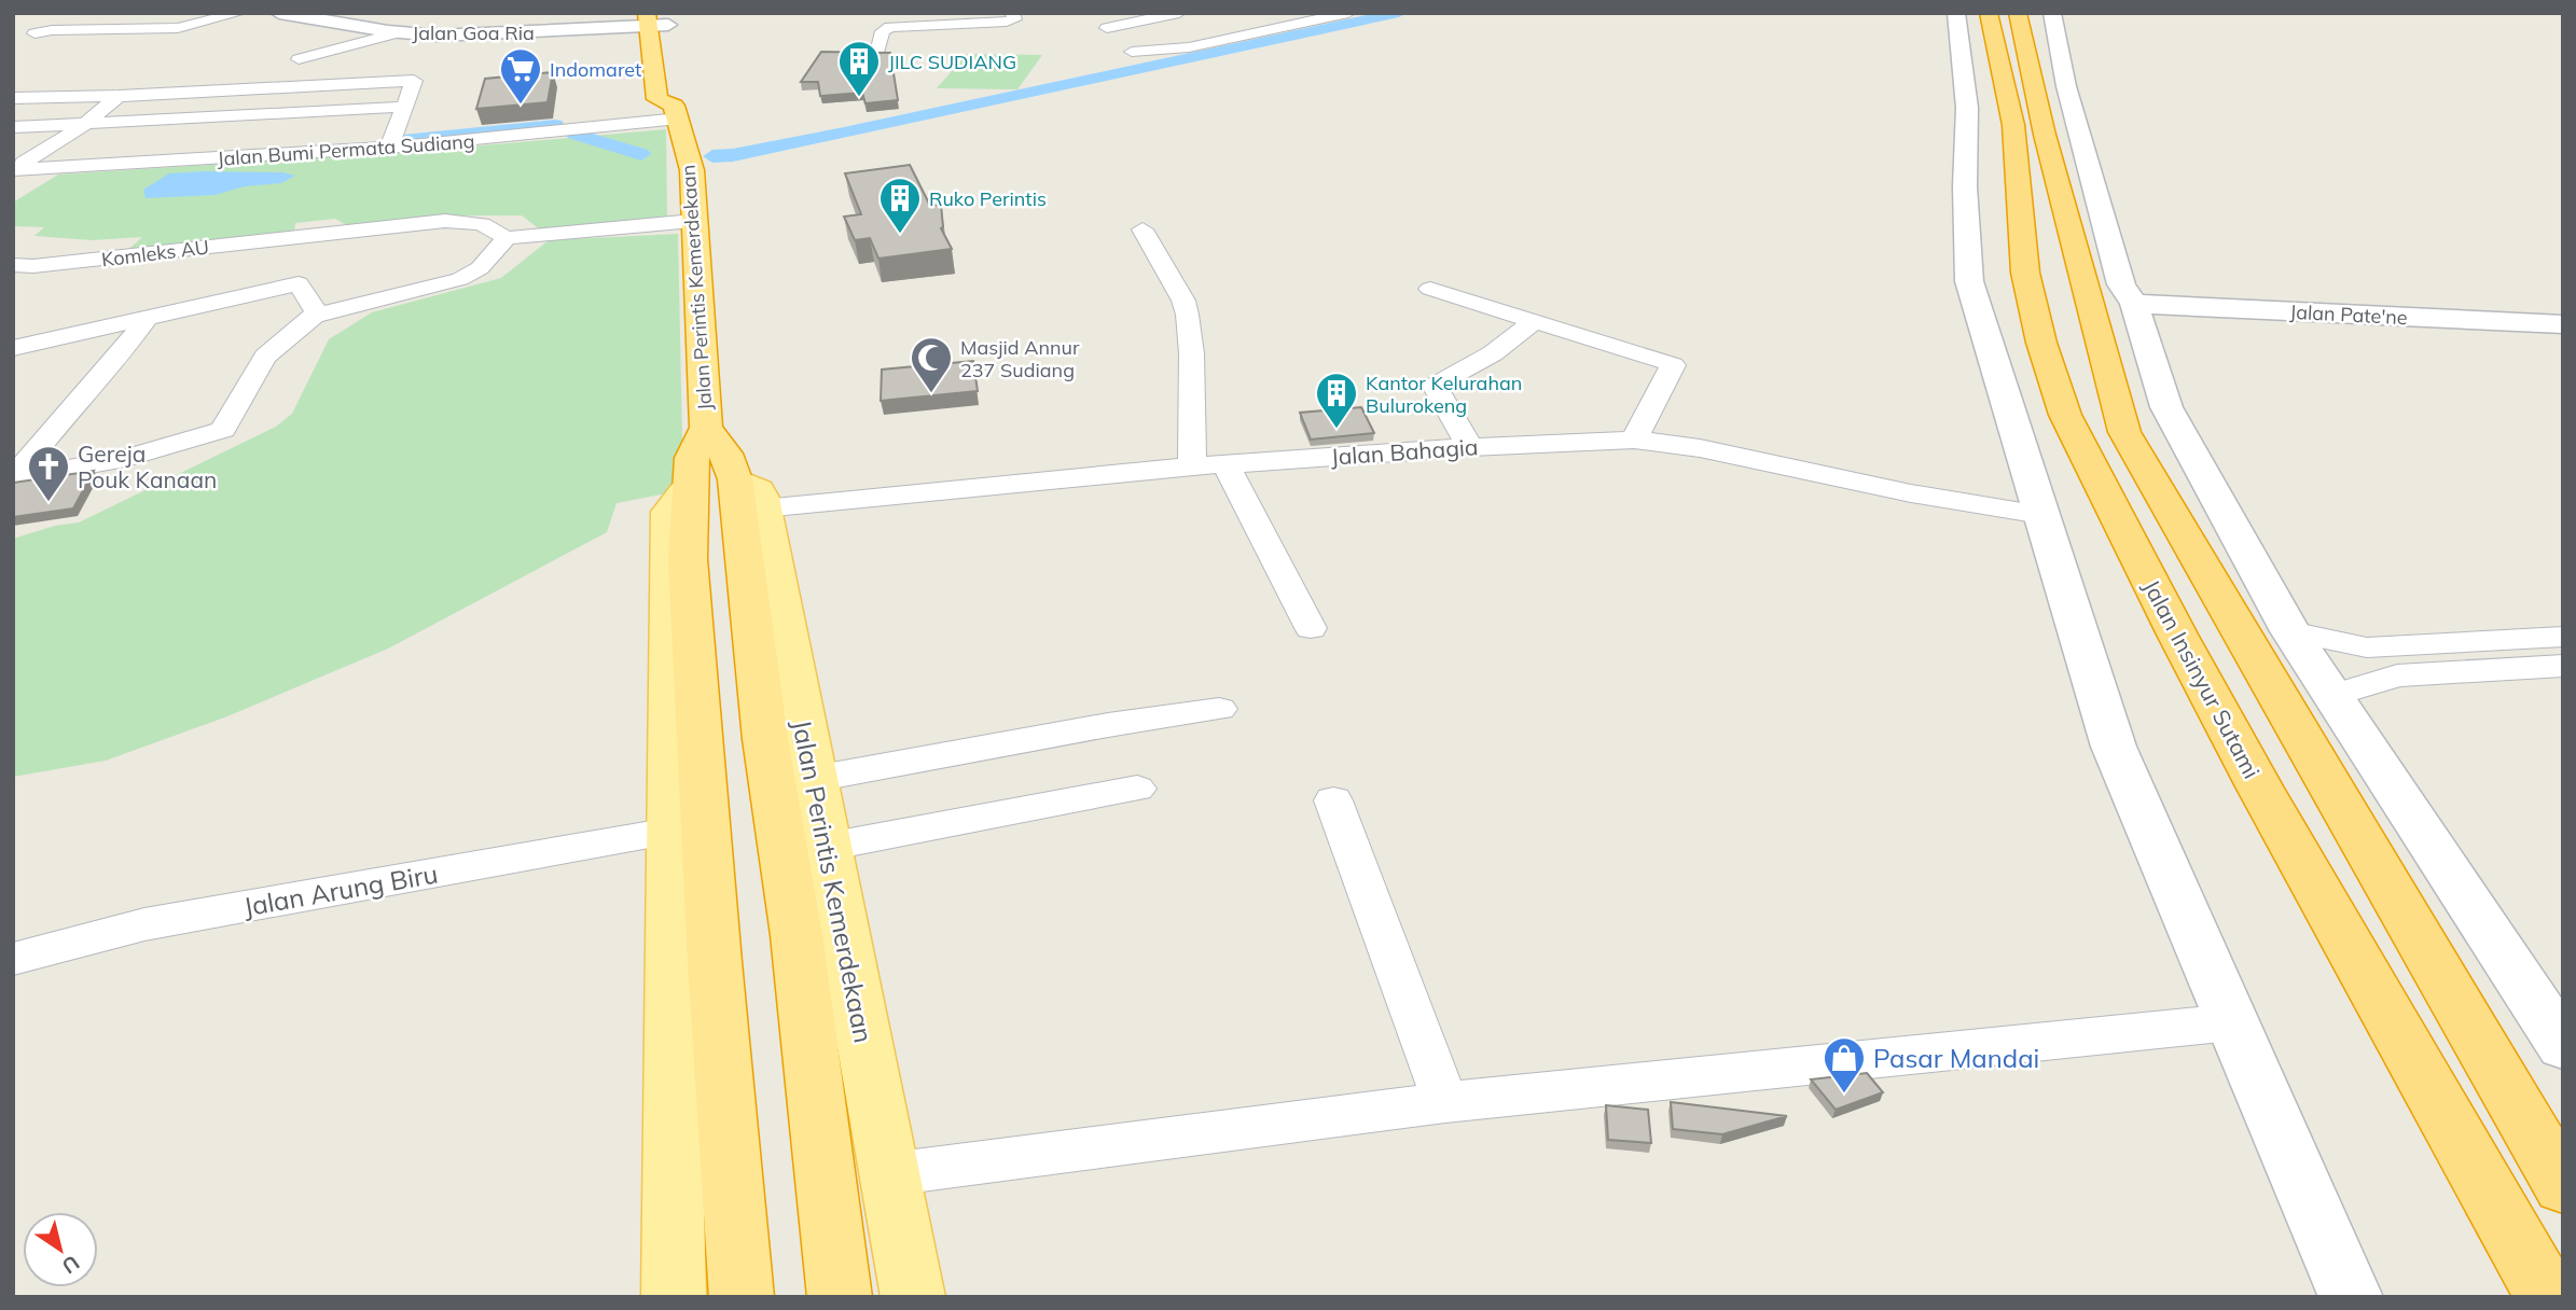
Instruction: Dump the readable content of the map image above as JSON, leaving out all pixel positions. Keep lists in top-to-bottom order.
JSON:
{
  "streets": {
    "highway": ["Jalan Perintis Kemerdekaan", "Jalan Insinyur Sutami"],
    "street": [
      "Jalan Goa Ria",
      "Jalan Bumi Permata Sudiang",
      "Komleks AU",
      "Jalan Pate'ne",
      "Jalan Bahagia",
      "Jalan Arung Biru"
    ]
  },
  "crossings": [
    ["Jalan Goa Ria", "Jalan Perintis Kemerdekaan"],
    ["Jalan Bumi Permata Sudiang", "Jalan Perintis Kemerdekaan"],
    ["Komleks AU", "Jalan Perintis Kemerdekaan"],
    ["Jalan Perintis Kemerdekaan", "Jalan Bahagia"],
    ["Jalan Perintis Kemerdekaan", "Jalan Arung Biru"]
  ],
  "places": {
    "building": ["JILC SUDIANG", "Ruko Perintis", "Kantor Kelurahan Bulurokeng"],
    "supermarket": ["Indomaret"],
    "mosque": ["Masjid Annur 237 Sudiang"],
    "church": ["Gereja Pouk Kanaan"],
    "shop": ["Pasar Mandai"]
  },
  "north": "bottom right"
}
